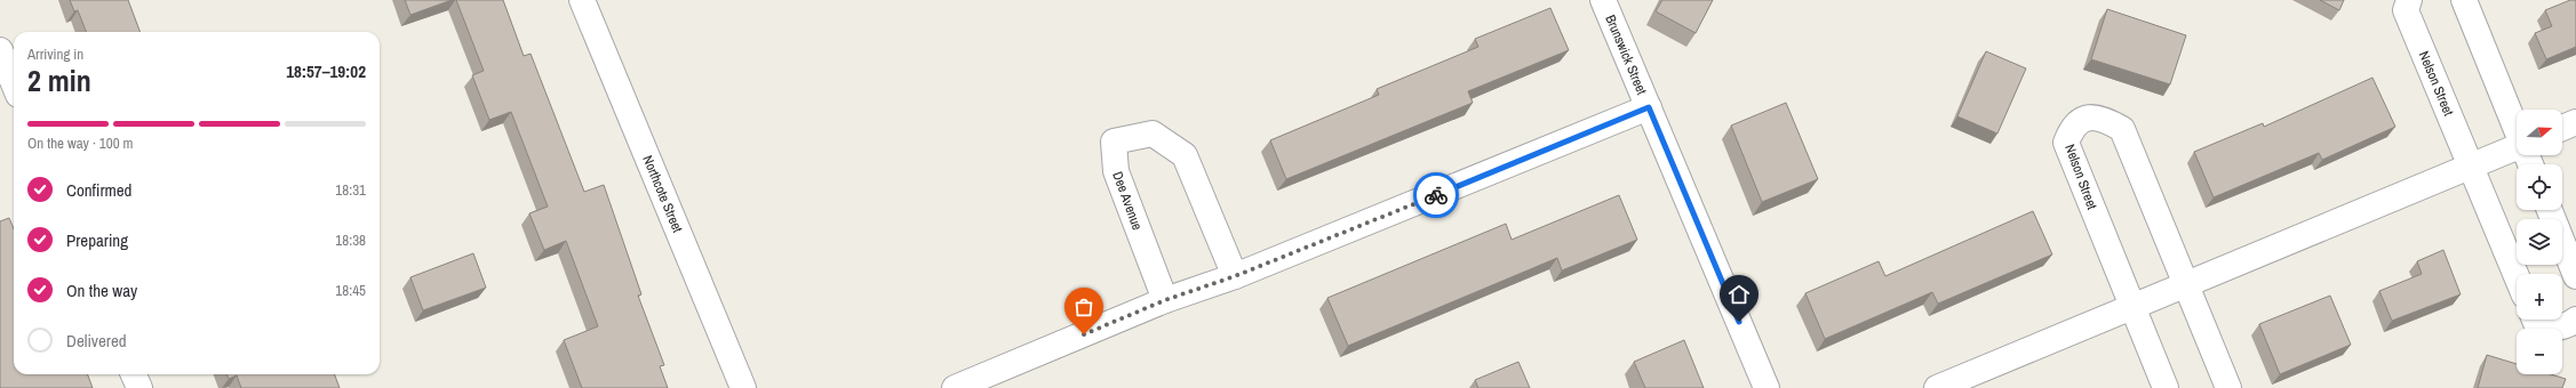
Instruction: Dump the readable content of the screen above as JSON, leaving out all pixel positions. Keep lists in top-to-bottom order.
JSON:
{
  "streets": {
    "street": [
      "Brunswick Street",
      "Nelson Street",
      "Northcote Street",
      "Dee Avenue"
    ]
  },
  "north": "right",
  "page": {
    "heading": ["2 min", "Arriving in", "18:57–19:02"],
    "map_buttons": ["+", "−"],
    "bar": "On the way · 100 m",
    "list": [
      ["Confirmed", "18:31"],
      ["Preparing", "18:38"],
      ["On the way", "18:45"],
      "Delivered"
    ]
  }
}
